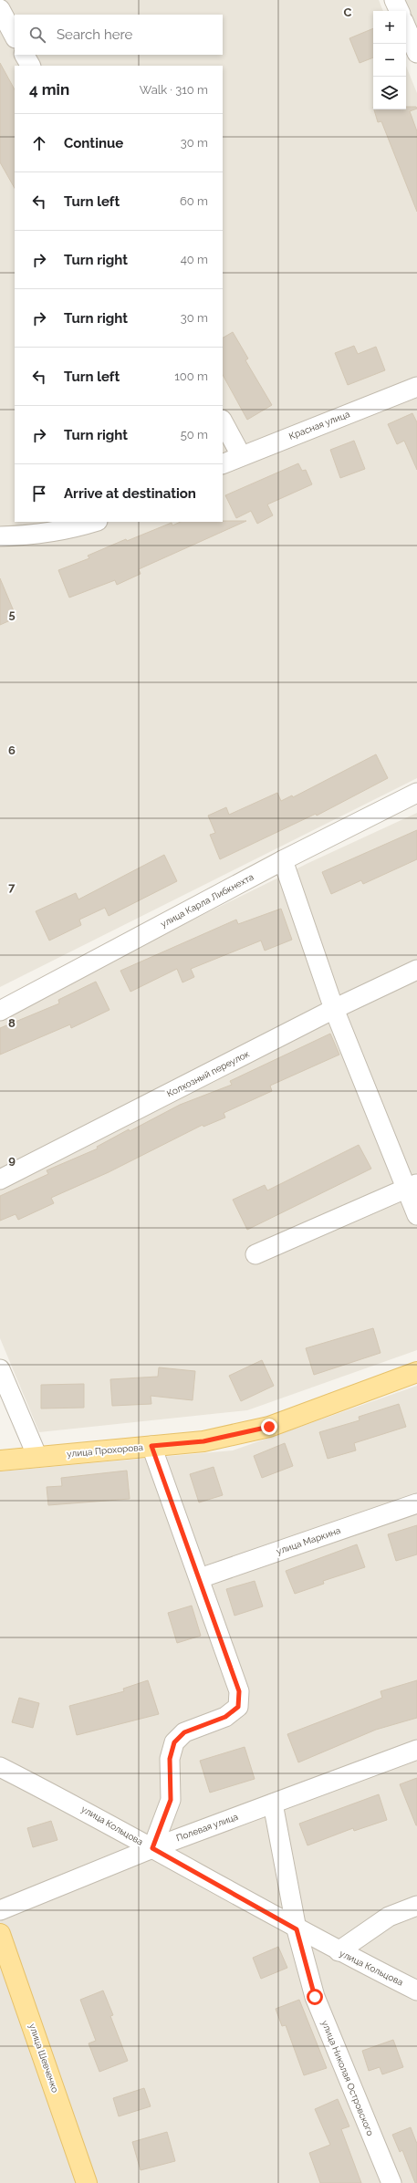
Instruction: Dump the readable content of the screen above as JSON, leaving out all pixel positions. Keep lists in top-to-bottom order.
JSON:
{
  "streets": {
    "main road": ["улица Прохорова", "улица Шевченко"],
    "street": [
      "Красная улица",
      "улица Карла Либкнехта",
      "Колхозный переулок",
      "улица Маркина",
      "улица Кольцова",
      "Полевая улица",
      "улица Николая Островского"
    ]
  },
  "crossings": [
    ["улица Кольцова", "Полевая улица"],
    ["улица Кольцова", "улица Николая Островского"],
    ["Полевая улица", "улица Николая Островского"]
  ],
  "page": {
    "map_buttons": ["+", "−"],
    "search": "Search here",
    "heading": ["4 min", "Walk · 310 m"],
    "list": [
      ["Continue", "30 m"],
      ["Turn left", "60 m"],
      ["Turn right", "40 m"],
      ["Turn right", "30 m"],
      ["Turn left", "100 m"],
      ["Turn right", "50 m"],
      "Arrive at destination"
    ]
  },
  "grid": {
    "columns": ["C"],
    "rows": [
      "5",
      "6",
      "7",
      "8",
      "9"
    ]
  }
}
